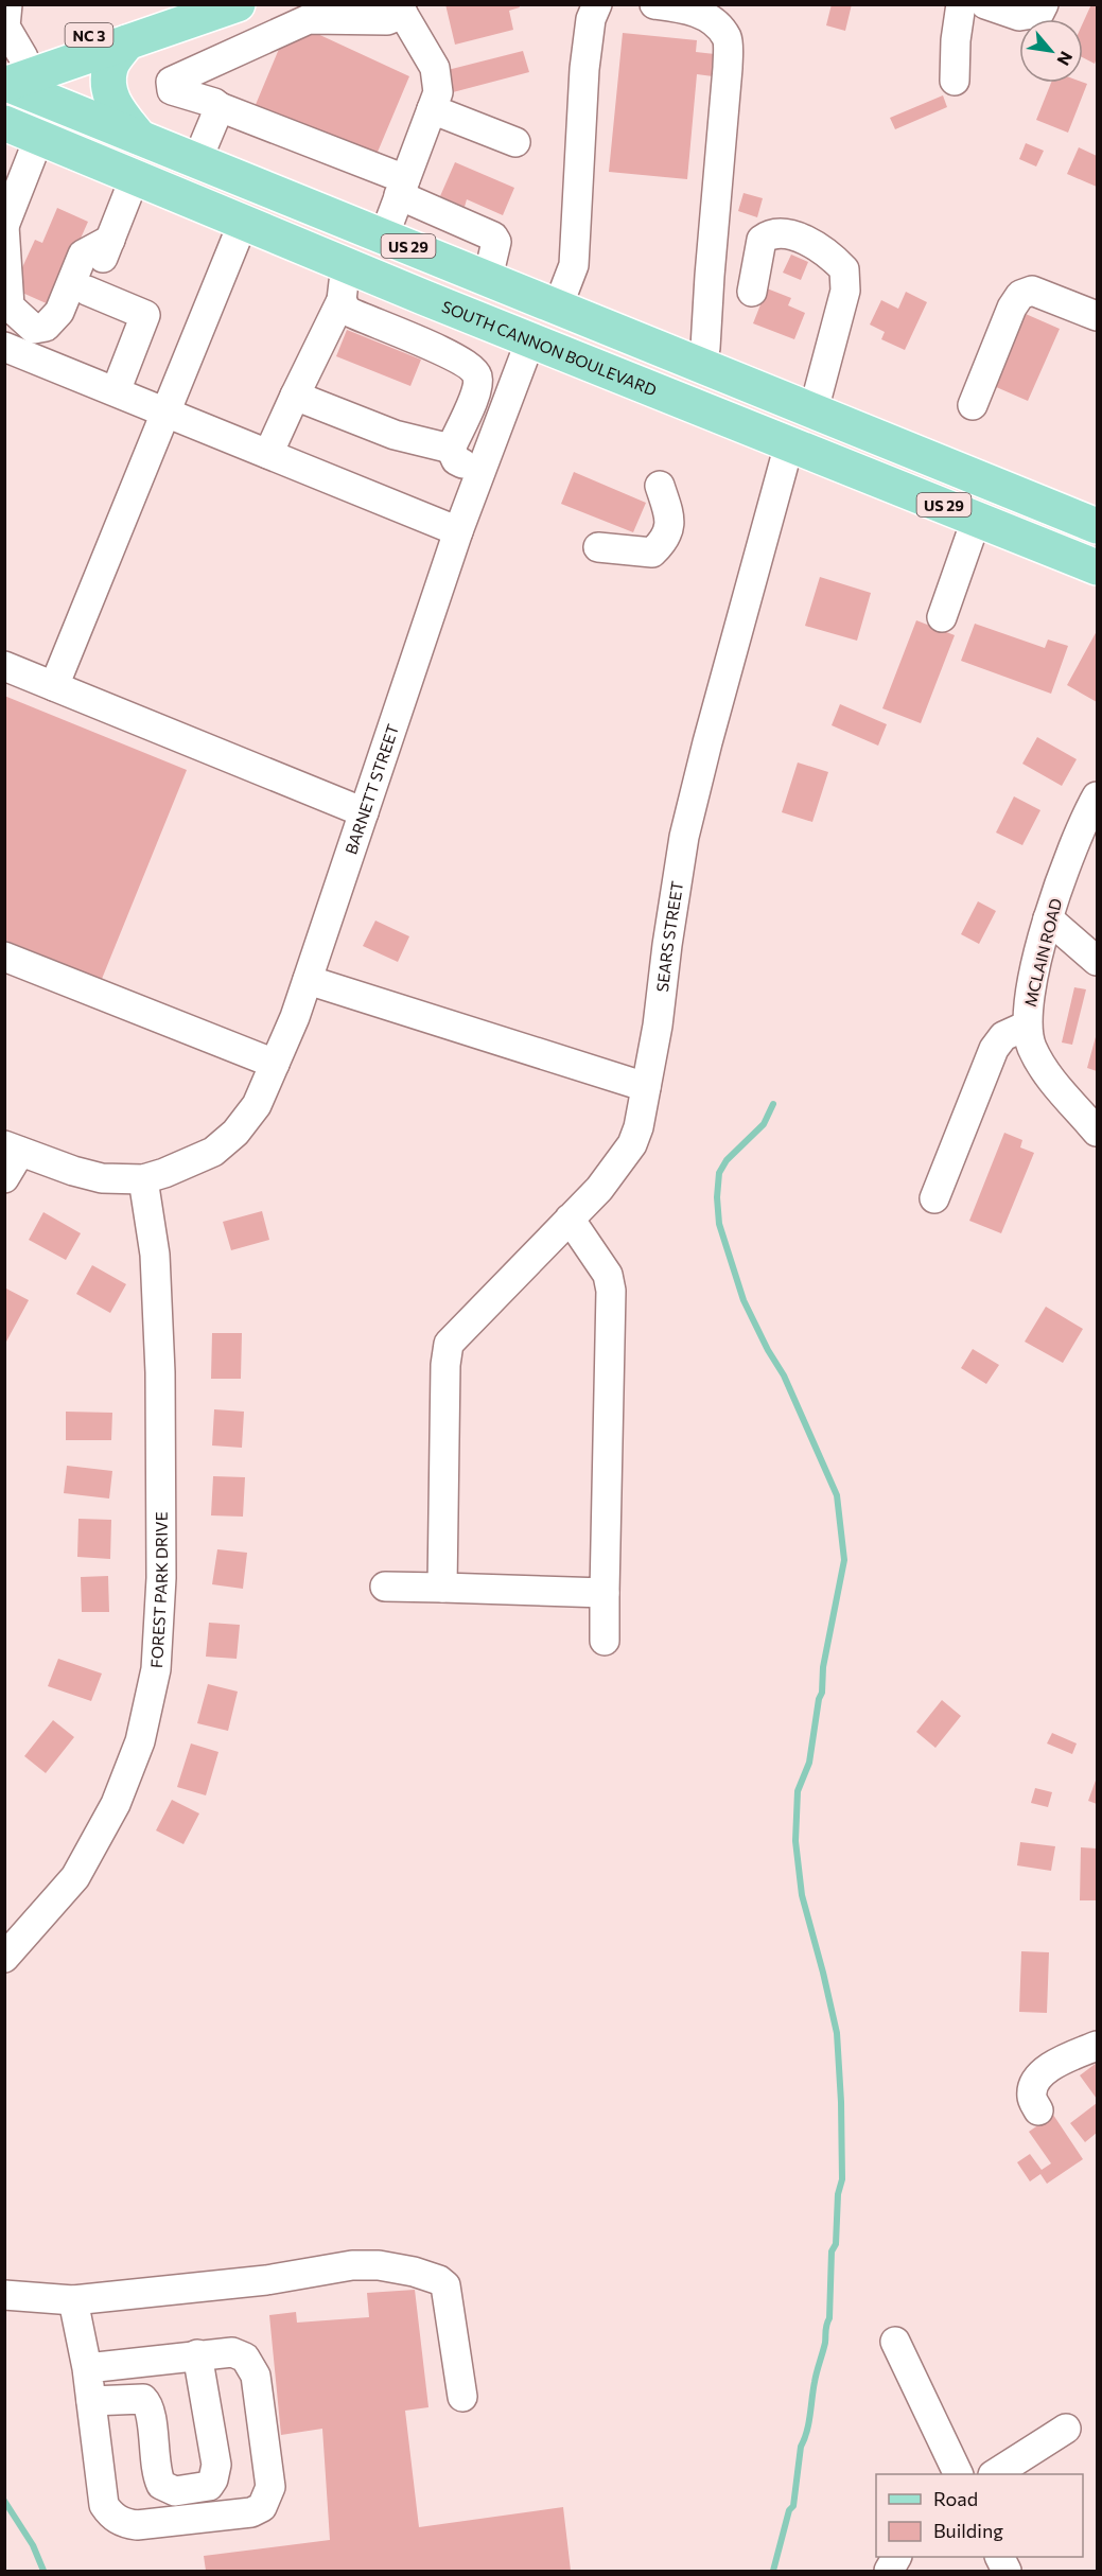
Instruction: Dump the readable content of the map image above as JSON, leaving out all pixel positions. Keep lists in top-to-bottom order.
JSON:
{
  "streets": {
    "main road": ["NC 3", "US 29", "SOUTH CANNON BOULEVARD"],
    "street": [
      "BARNETT STREET",
      "SEARS STREET",
      "MCLAIN ROAD",
      "FOREST PARK DRIVE"
    ]
  },
  "crossings": [
    ["NC 3", "US 29"],
    ["US 29", "SOUTH CANNON BOULEVARD"],
    ["US 29", "BARNETT STREET"],
    ["SOUTH CANNON BOULEVARD", "BARNETT STREET"],
    ["SOUTH CANNON BOULEVARD", "SEARS STREET"],
    ["BARNETT STREET", "FOREST PARK DRIVE"]
  ],
  "legend": ["Road", "Building"],
  "north": "bottom right"
}
